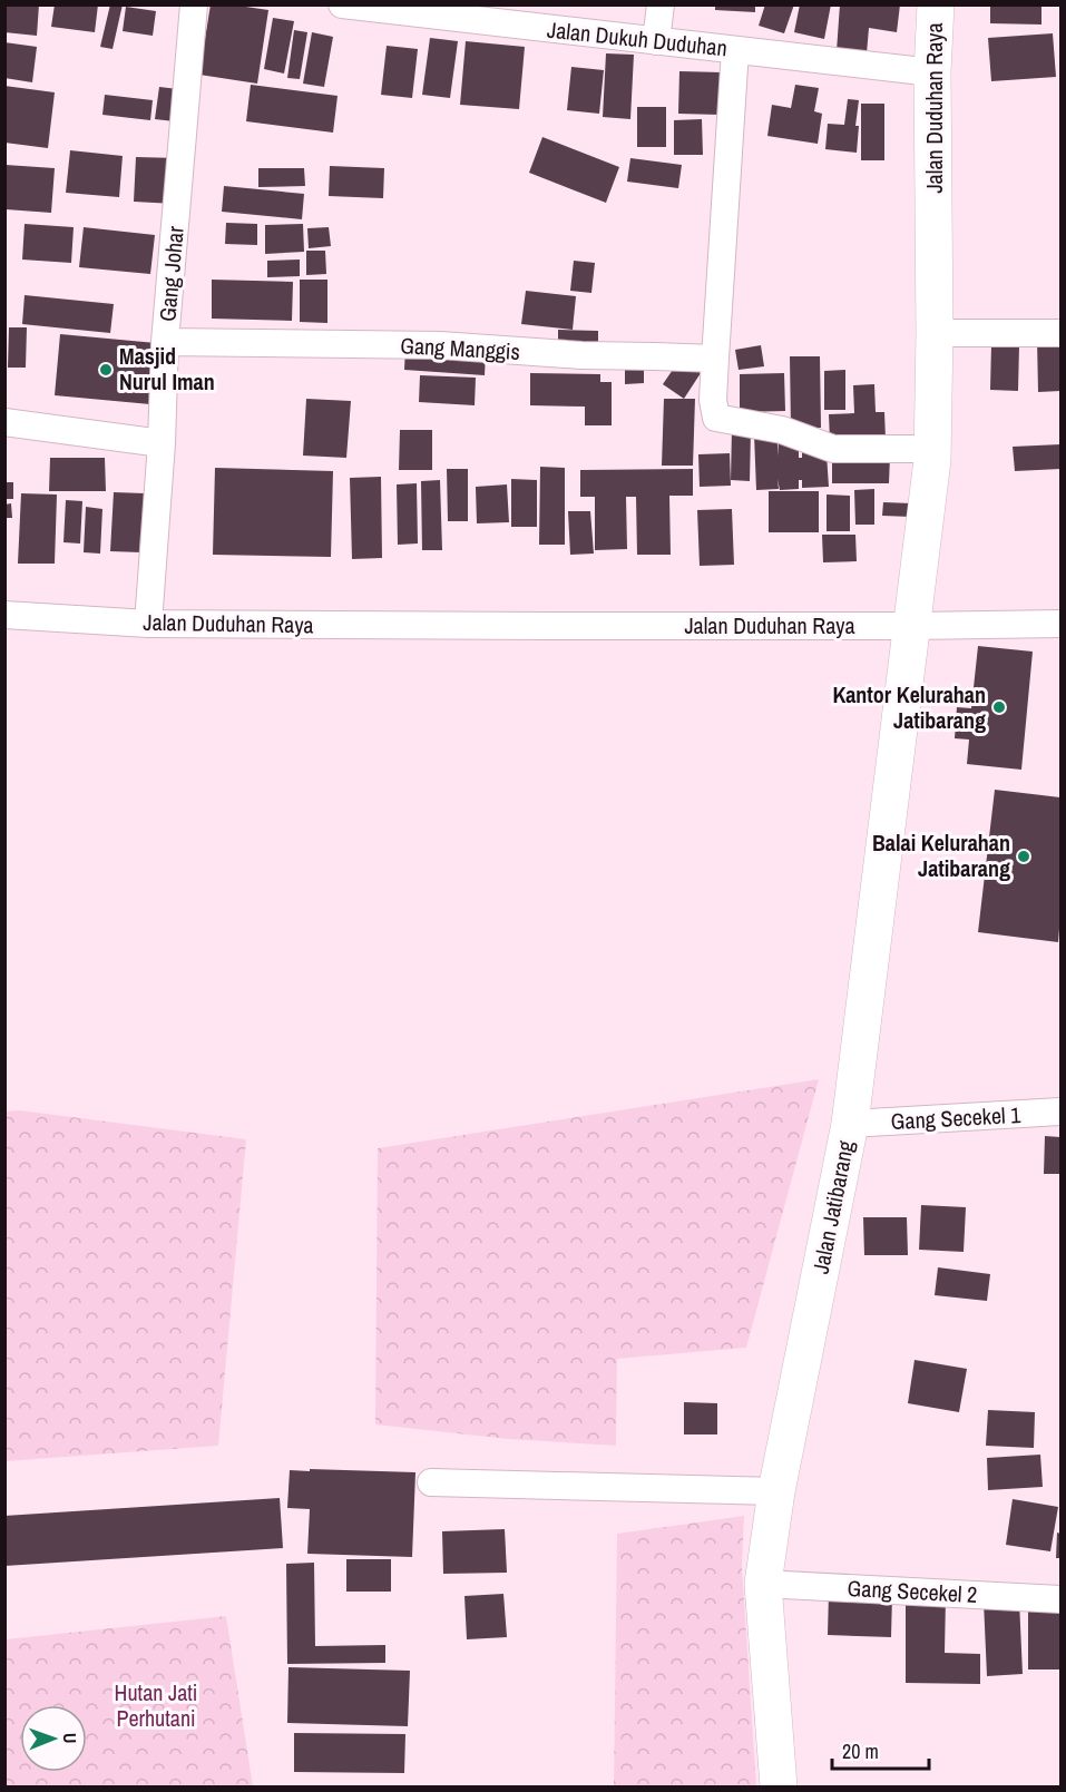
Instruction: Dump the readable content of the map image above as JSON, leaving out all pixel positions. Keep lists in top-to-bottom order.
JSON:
{
  "streets": {
    "street": [
      "Jalan Dukuh Duduhan",
      "Jalan Duduhan Raya",
      "Gang Johar",
      "Gang Manggis",
      "Gang Secekel 1",
      "Jalan Jatibarang",
      "Gang Secekel 2"
    ]
  },
  "crossings": [
    ["Jalan Dukuh Duduhan", "Jalan Duduhan Raya"],
    ["Jalan Duduhan Raya", "Gang Johar"],
    ["Jalan Duduhan Raya", "Jalan Jatibarang"],
    ["Gang Johar", "Gang Manggis"],
    ["Gang Secekel 1", "Jalan Jatibarang"],
    ["Jalan Jatibarang", "Gang Secekel 2"]
  ],
  "parks": ["Hutan Jati Perhutani"],
  "places": ["Masjid Nurul Iman", "Kantor Kelurahan Jatibarang", "Balai Kelurahan Jatibarang"],
  "scale_bar": "20 m",
  "north": "right"
}
